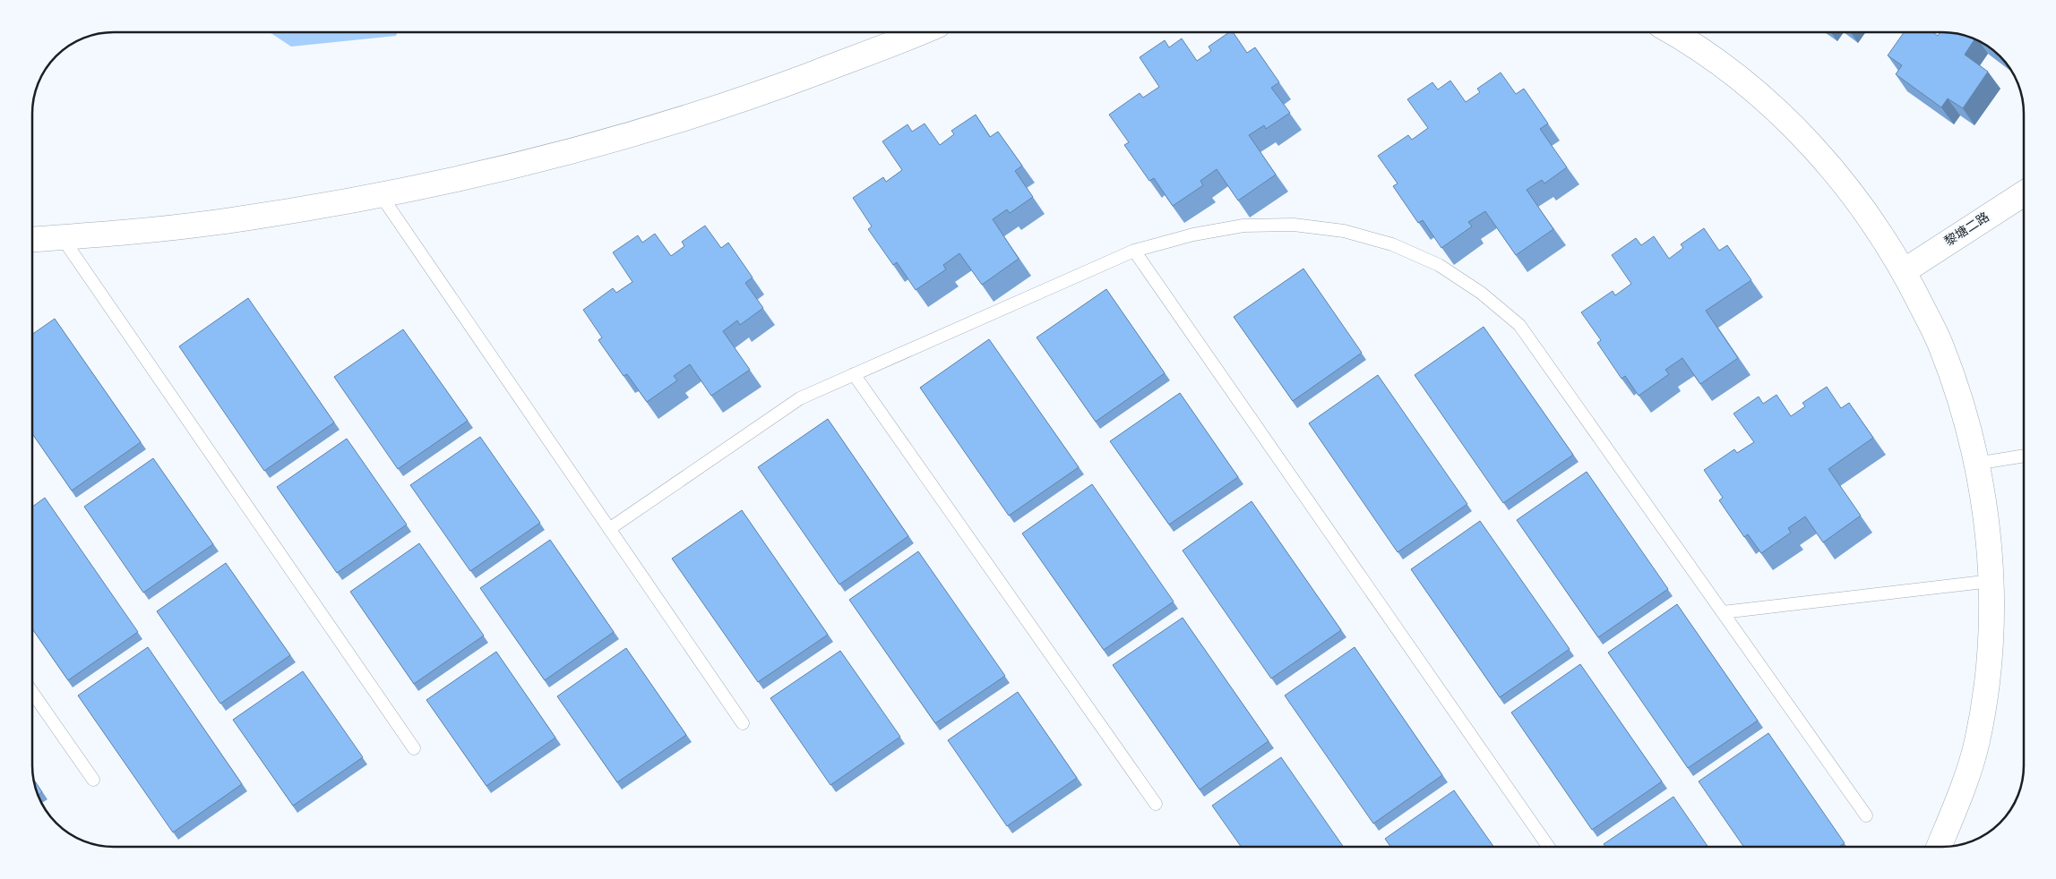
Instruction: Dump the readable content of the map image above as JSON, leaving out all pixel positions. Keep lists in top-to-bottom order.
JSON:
{
  "streets": {
    "street": ["黎塘二路"]
  }
}
